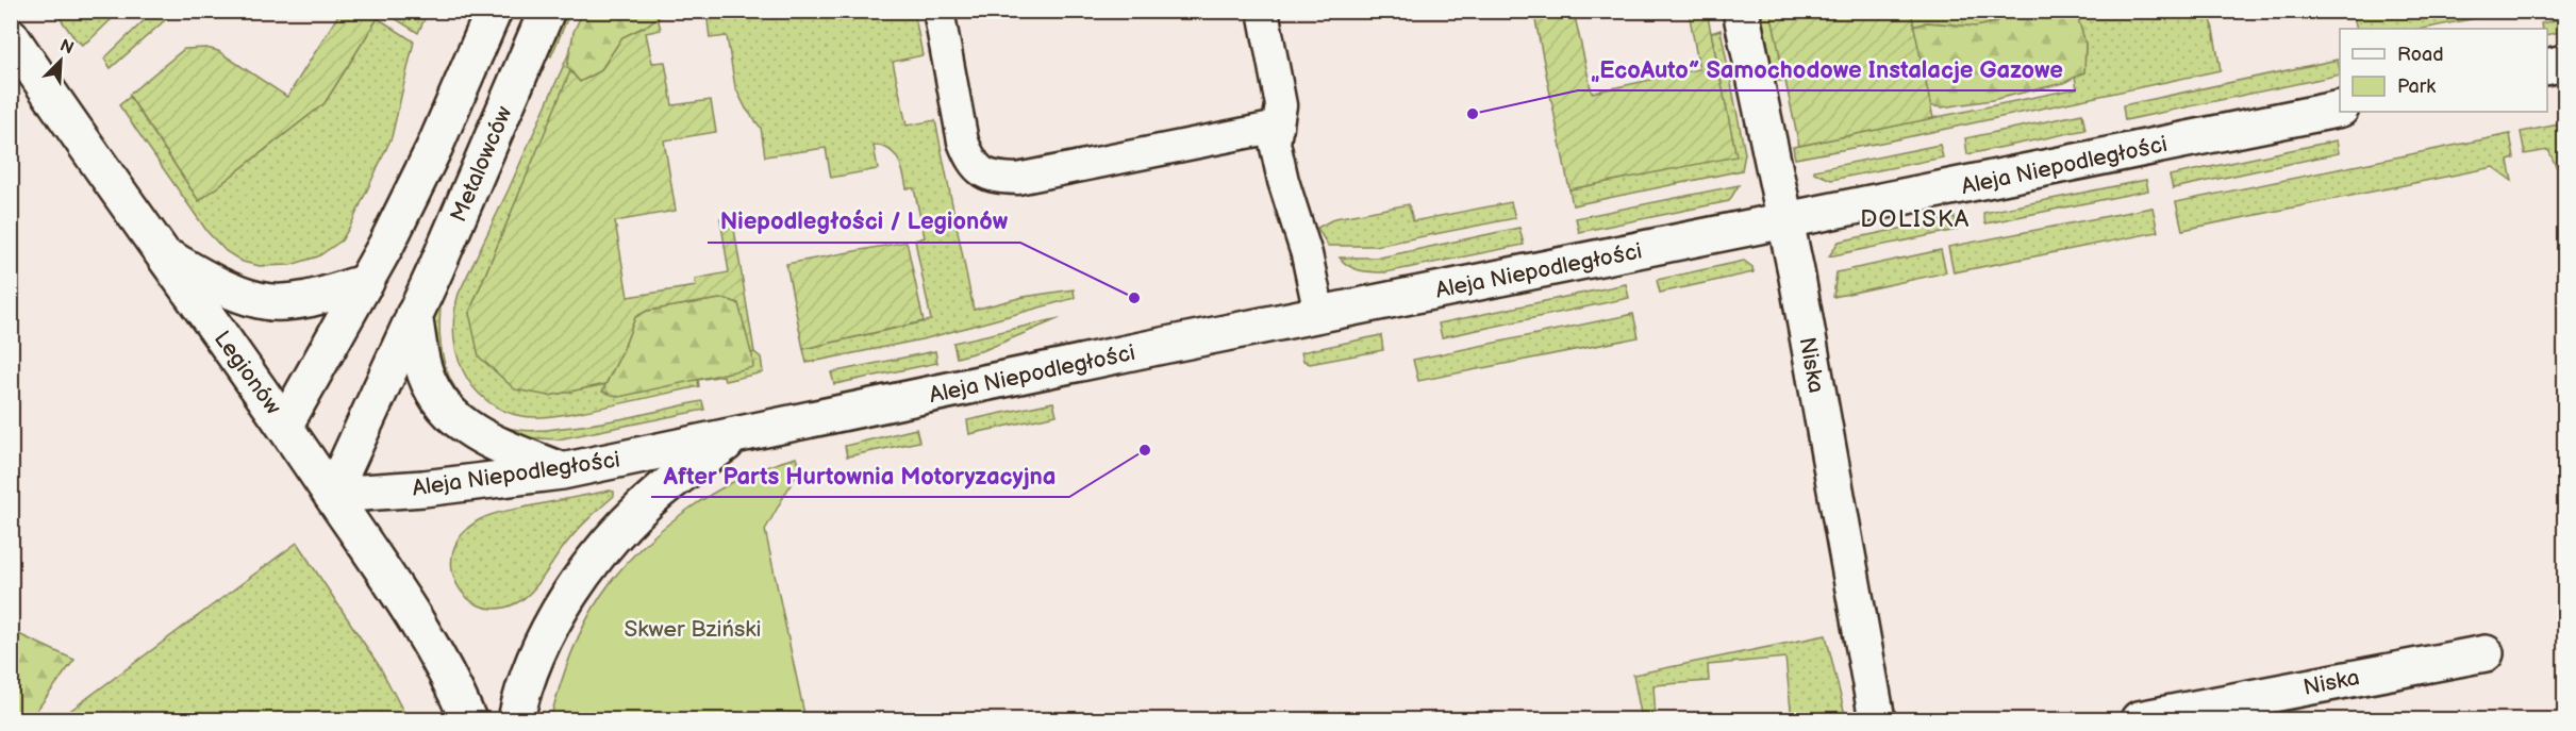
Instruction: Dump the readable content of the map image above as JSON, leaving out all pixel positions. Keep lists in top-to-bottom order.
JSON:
{
  "streets": {
    "street": [
      "Metalowców",
      "Aleja Niepodległości",
      "Niska",
      "Legionów"
    ]
  },
  "crossings": [
    ["Metalowców", "Aleja Niepodległości"],
    ["Metalowców", "Legionów"],
    ["Aleja Niepodległości", "Niska"],
    ["Aleja Niepodległości", "Legionów"]
  ],
  "districts": ["DOLISKA"],
  "parks": ["Skwer Bziński"],
  "places": ["„EcoAuto” Samochodowe Instalacje Gazowe", "Niepodległości / Legionów", "After Parts Hurtownia Motoryzacyjna"],
  "legend": ["Road", "Park"],
  "north": "top right"
}
